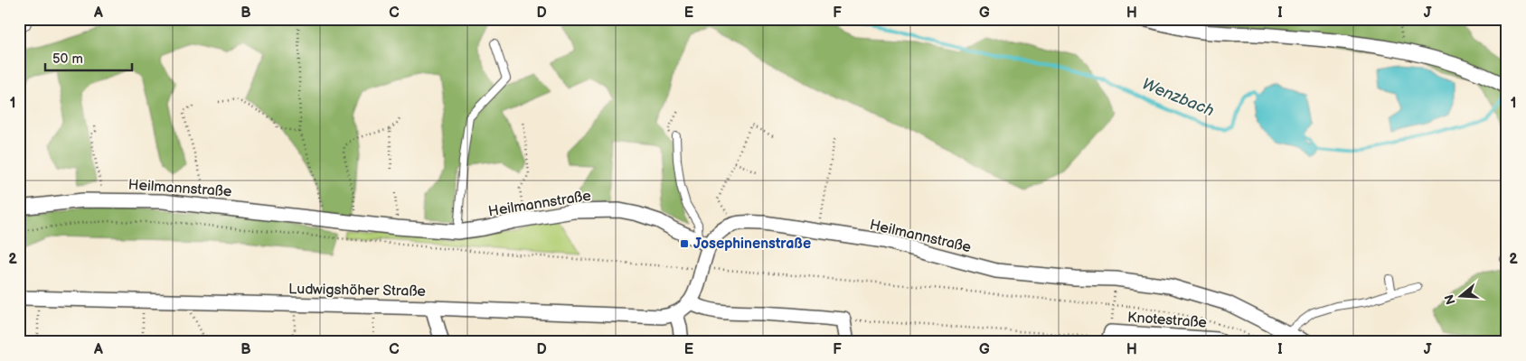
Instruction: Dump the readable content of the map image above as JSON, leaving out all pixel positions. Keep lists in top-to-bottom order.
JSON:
{
  "streets": {
    "street": ["Heilmannstraße", "Ludwigshöher Straße", "Knotestraße"]
  },
  "water": ["Wenzbach"],
  "places": {
    "transit": ["Josephinenstraße"]
  },
  "scale_bar": "50 m",
  "north": "left",
  "grid": {
    "columns": [
      "A",
      "B",
      "C",
      "D",
      "E",
      "F",
      "G",
      "H",
      "I",
      "J"
    ],
    "rows": ["1", "2"]
  }
}
